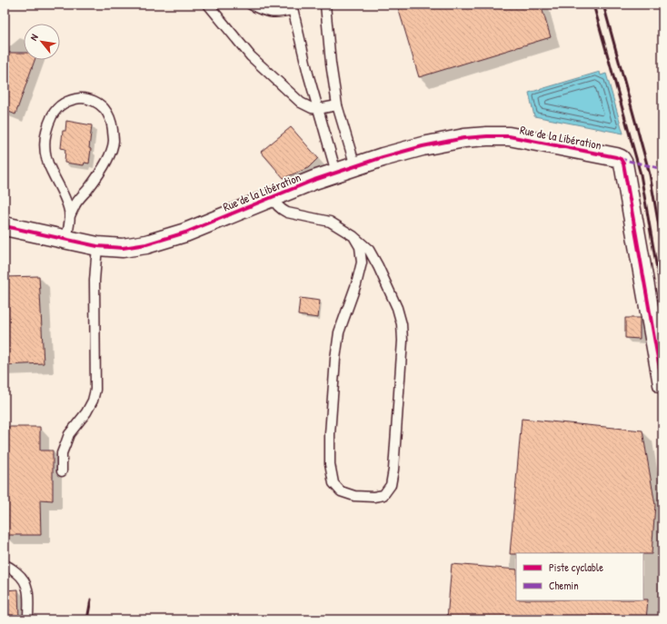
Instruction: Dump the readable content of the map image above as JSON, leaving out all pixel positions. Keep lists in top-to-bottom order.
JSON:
{
  "streets": {
    "street": ["Rue de la Libération"]
  },
  "legend": ["Piste cyclable", "Chemin"],
  "north": "top left"
}
